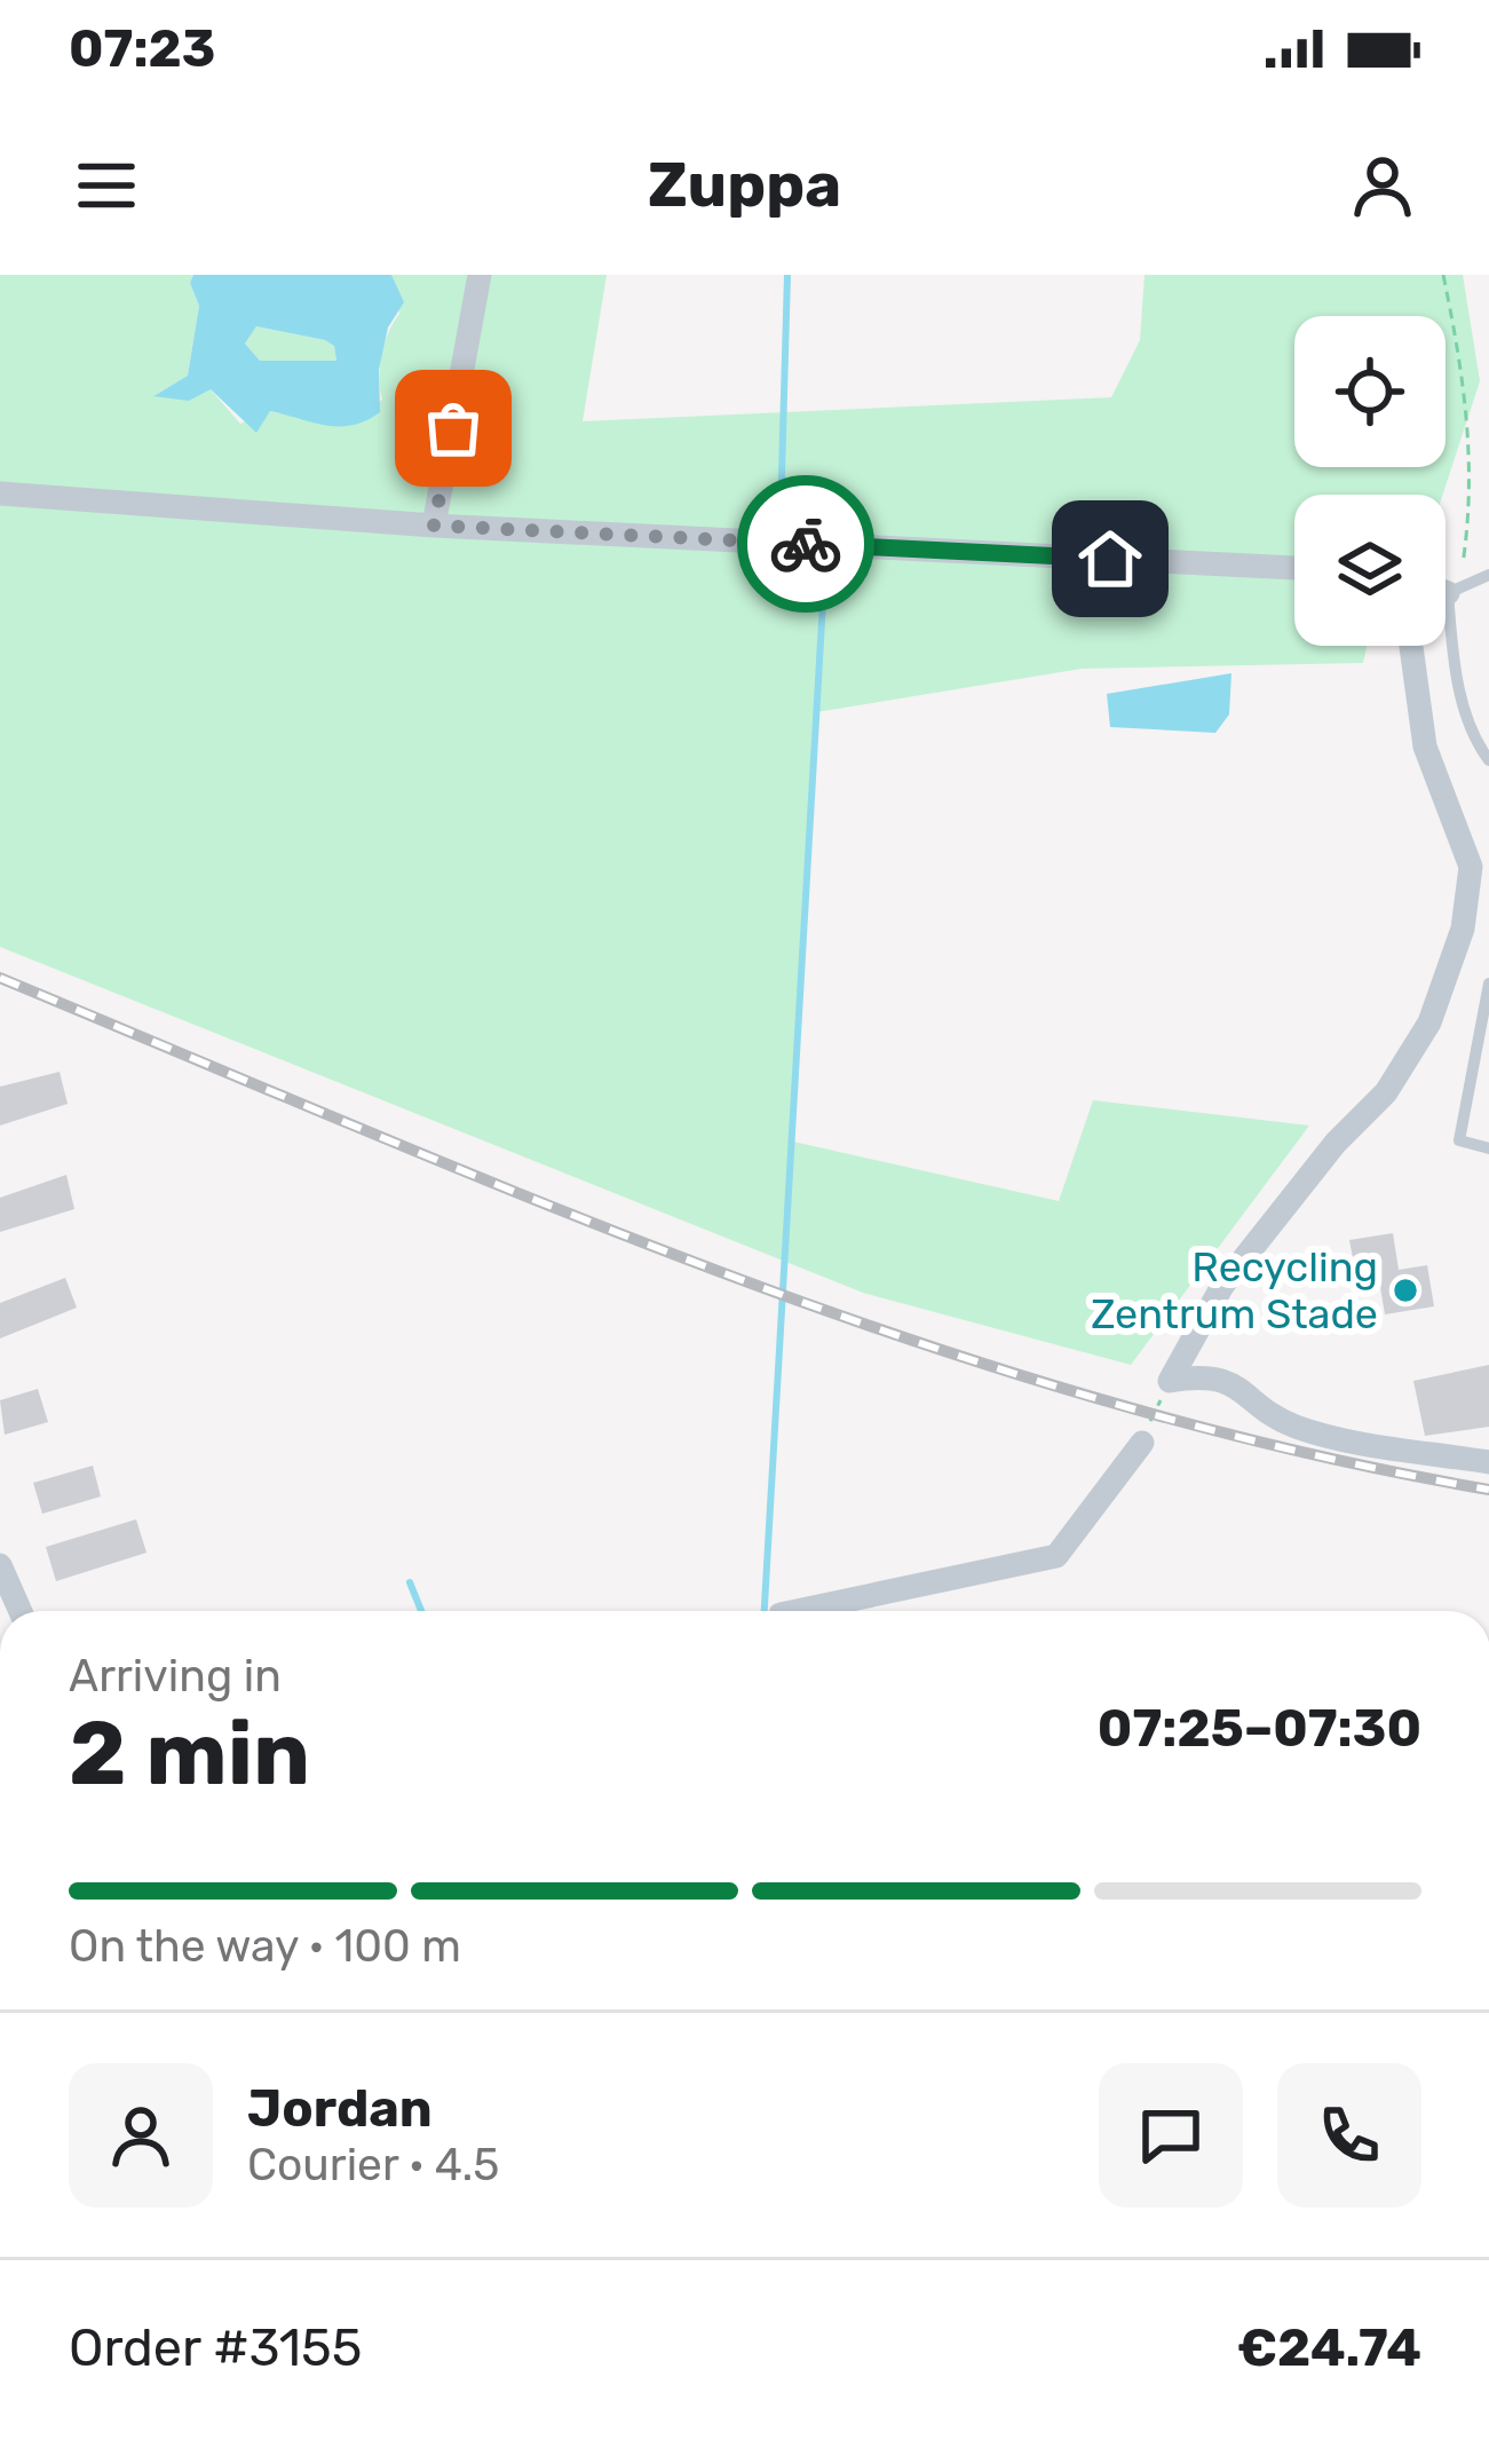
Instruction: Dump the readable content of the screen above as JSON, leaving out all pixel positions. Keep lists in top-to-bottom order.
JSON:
{
  "places": ["Recycling Zentrum Stade"],
  "page": {
    "status": "07:23",
    "header": "Zuppa",
    "heading": ["2 min", "Arriving in", "07:25–07:30"],
    "panel": [
      "Jordan",
      "Courier · 4.5",
      "Order #3155",
      "€24.74"
    ],
    "bar": "On the way · 100 m"
  }
}
